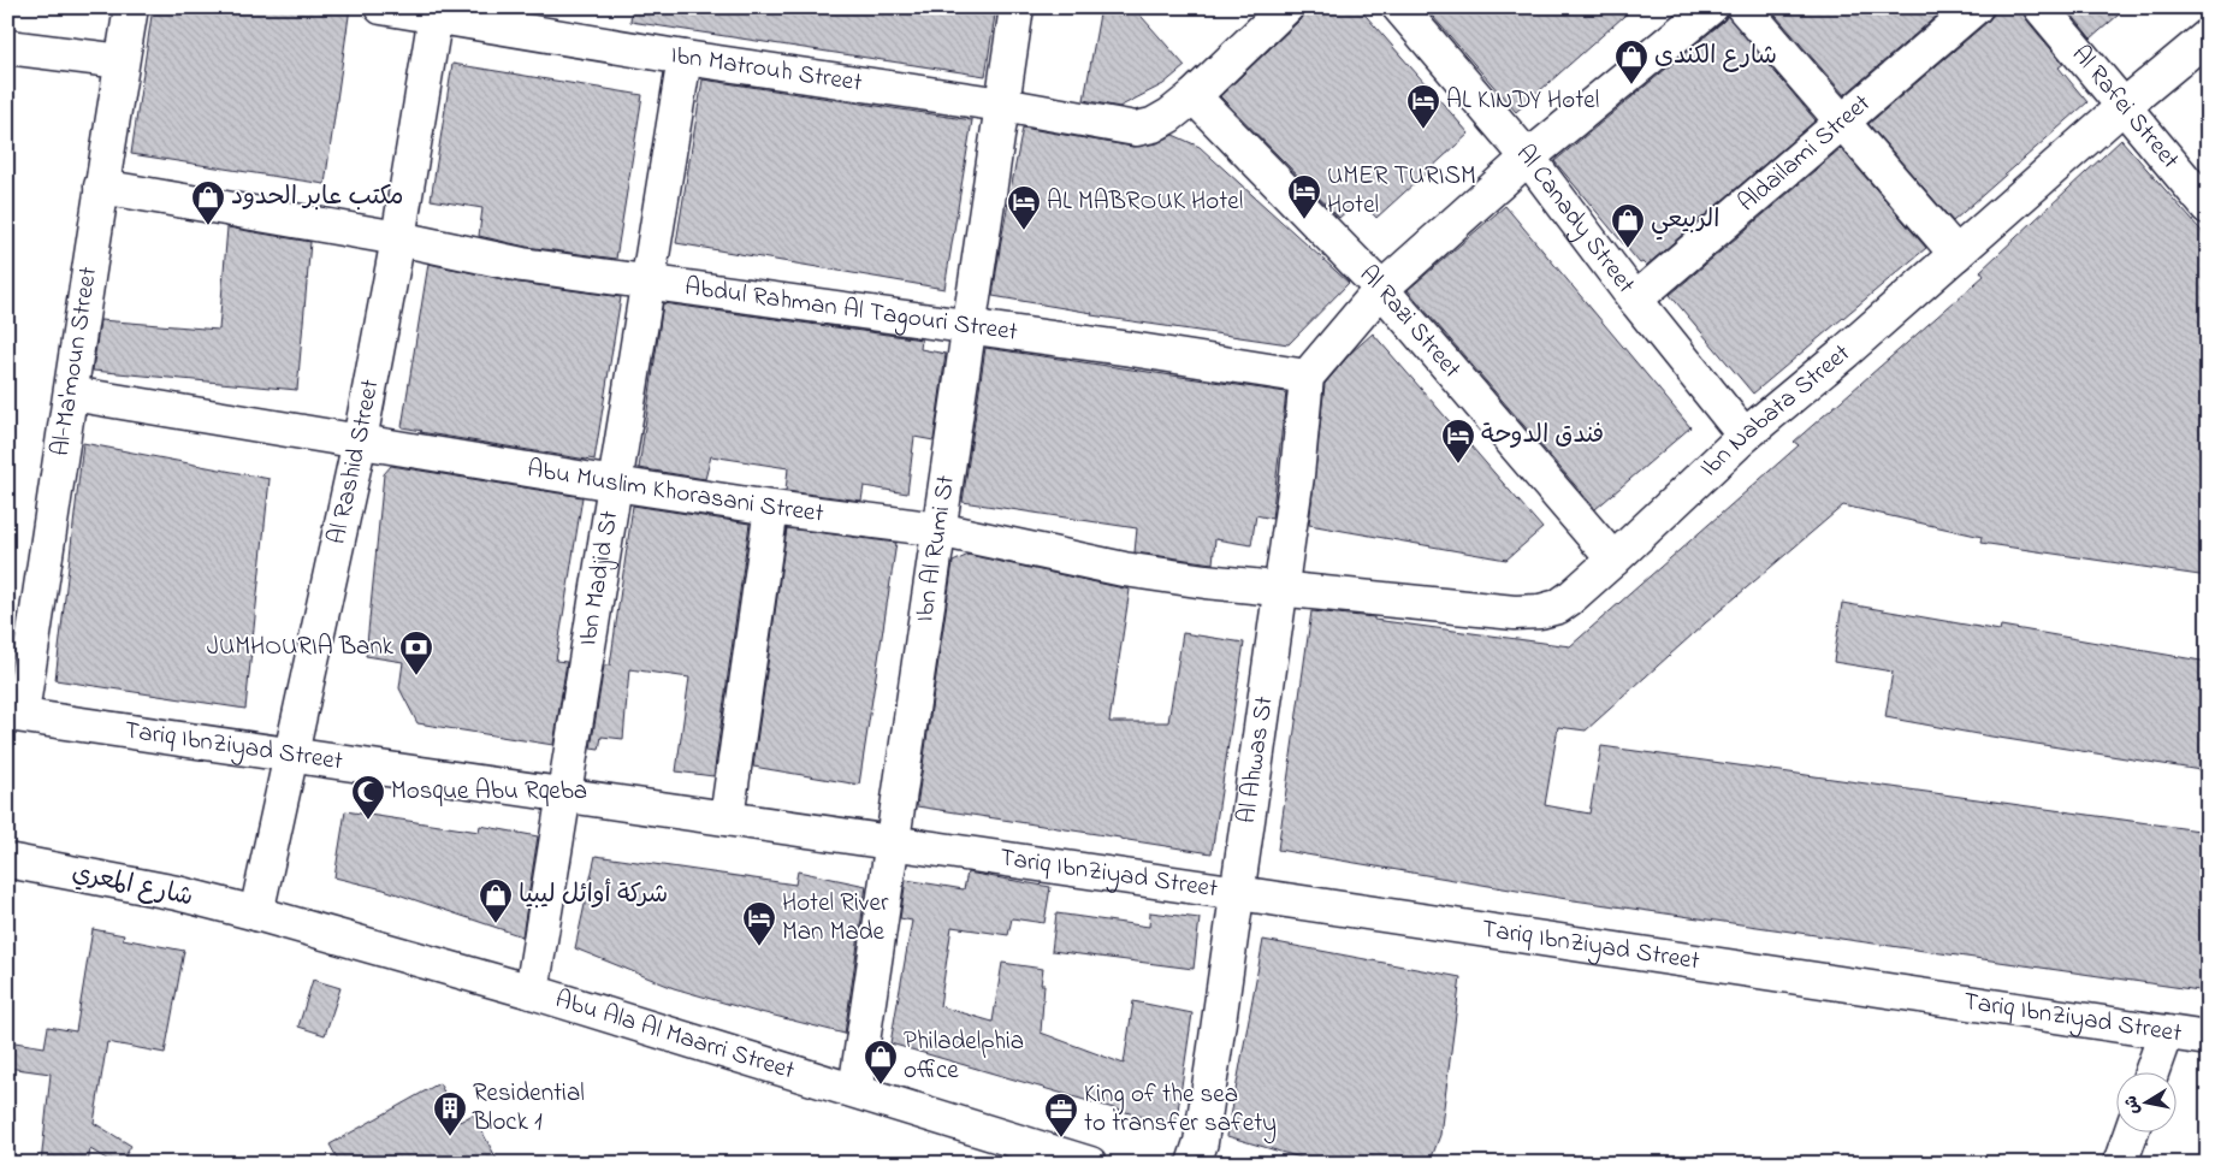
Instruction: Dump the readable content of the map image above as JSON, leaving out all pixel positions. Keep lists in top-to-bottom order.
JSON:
{
  "streets": {
    "street": [
      "Ibn Matrouh Street",
      "Al Rafei Street",
      "Aldailami Street",
      "Al Canady Street",
      "Abdul Rahman Al Tagouri Street",
      "Al Razi Street",
      "Al-Ma'moun Street",
      "Ibn Nabata Street",
      "Al Rashid Street",
      "Abu Muslim Khorasani Street",
      "Ibn Al Rumi St",
      "Ibn Madjid St",
      "Tariq IbnZiyad Street",
      "Al Ahwas St",
      "شارع المعري",
      "Abu Ala Al Maarri Street"
    ]
  },
  "crossings": [
    ["Ibn Matrouh Street", "Al Razi Street"],
    ["Ibn Matrouh Street", "Al Rashid Street"],
    ["Ibn Matrouh Street", "Ibn Al Rumi St"],
    ["Ibn Matrouh Street", "Ibn Madjid St"],
    ["Al Rafei Street", "Ibn Nabata Street"],
    ["Aldailami Street", "Al Canady Street"],
    ["Al Canady Street", "Ibn Nabata Street"],
    ["Abdul Rahman Al Tagouri Street", "Al-Ma'moun Street"],
    ["Abdul Rahman Al Tagouri Street", "Al Rashid Street"],
    ["Abdul Rahman Al Tagouri Street", "Ibn Al Rumi St"],
    ["Abdul Rahman Al Tagouri Street", "Ibn Madjid St"],
    ["Abdul Rahman Al Tagouri Street", "Al Ahwas St"],
    ["Al Razi Street", "Ibn Nabata Street"],
    ["Al-Ma'moun Street", "Abu Muslim Khorasani Street"],
    ["Al-Ma'moun Street", "Tariq IbnZiyad Street"],
    ["Ibn Nabata Street", "Abu Muslim Khorasani Street"],
    ["Ibn Nabata Street", "Al Ahwas St"],
    ["Al Rashid Street", "Abu Muslim Khorasani Street"],
    ["Al Rashid Street", "Tariq IbnZiyad Street"],
    ["Al Rashid Street", "شارع المعري"],
    ["Al Rashid Street", "Abu Ala Al Maarri Street"],
    ["Abu Muslim Khorasani Street", "Ibn Al Rumi St"],
    ["Abu Muslim Khorasani Street", "Ibn Madjid St"],
    ["Abu Muslim Khorasani Street", "Al Ahwas St"],
    ["Ibn Al Rumi St", "Tariq IbnZiyad Street"],
    ["Ibn Al Rumi St", "Abu Ala Al Maarri Street"],
    ["Ibn Madjid St", "Tariq IbnZiyad Street"],
    ["Ibn Madjid St", "Abu Ala Al Maarri Street"],
    ["Tariq IbnZiyad Street", "Al Ahwas St"],
    ["شارع المعري", "Abu Ala Al Maarri Street"]
  ],
  "places": {
    "shop": [
      "شارع الكندى",
      "مكتب عابر الحدود",
      "الربيعي",
      "شركة أوائل ليبيا",
      "Philadelphia office"
    ],
    "hotel": [
      "AL KINDY Hotel",
      "UMER TURISM Hotel",
      "AL MABROUK Hotel",
      "فندق الدوحة",
      "Hotel River Man Made"
    ],
    "bank": ["JUMHOURIA Bank"],
    "mosque": ["Mosque Abu Rqeba"],
    "building": ["Residential Block 1"],
    "office": ["King of the sea to transfer safety"]
  },
  "north": "left"
}
